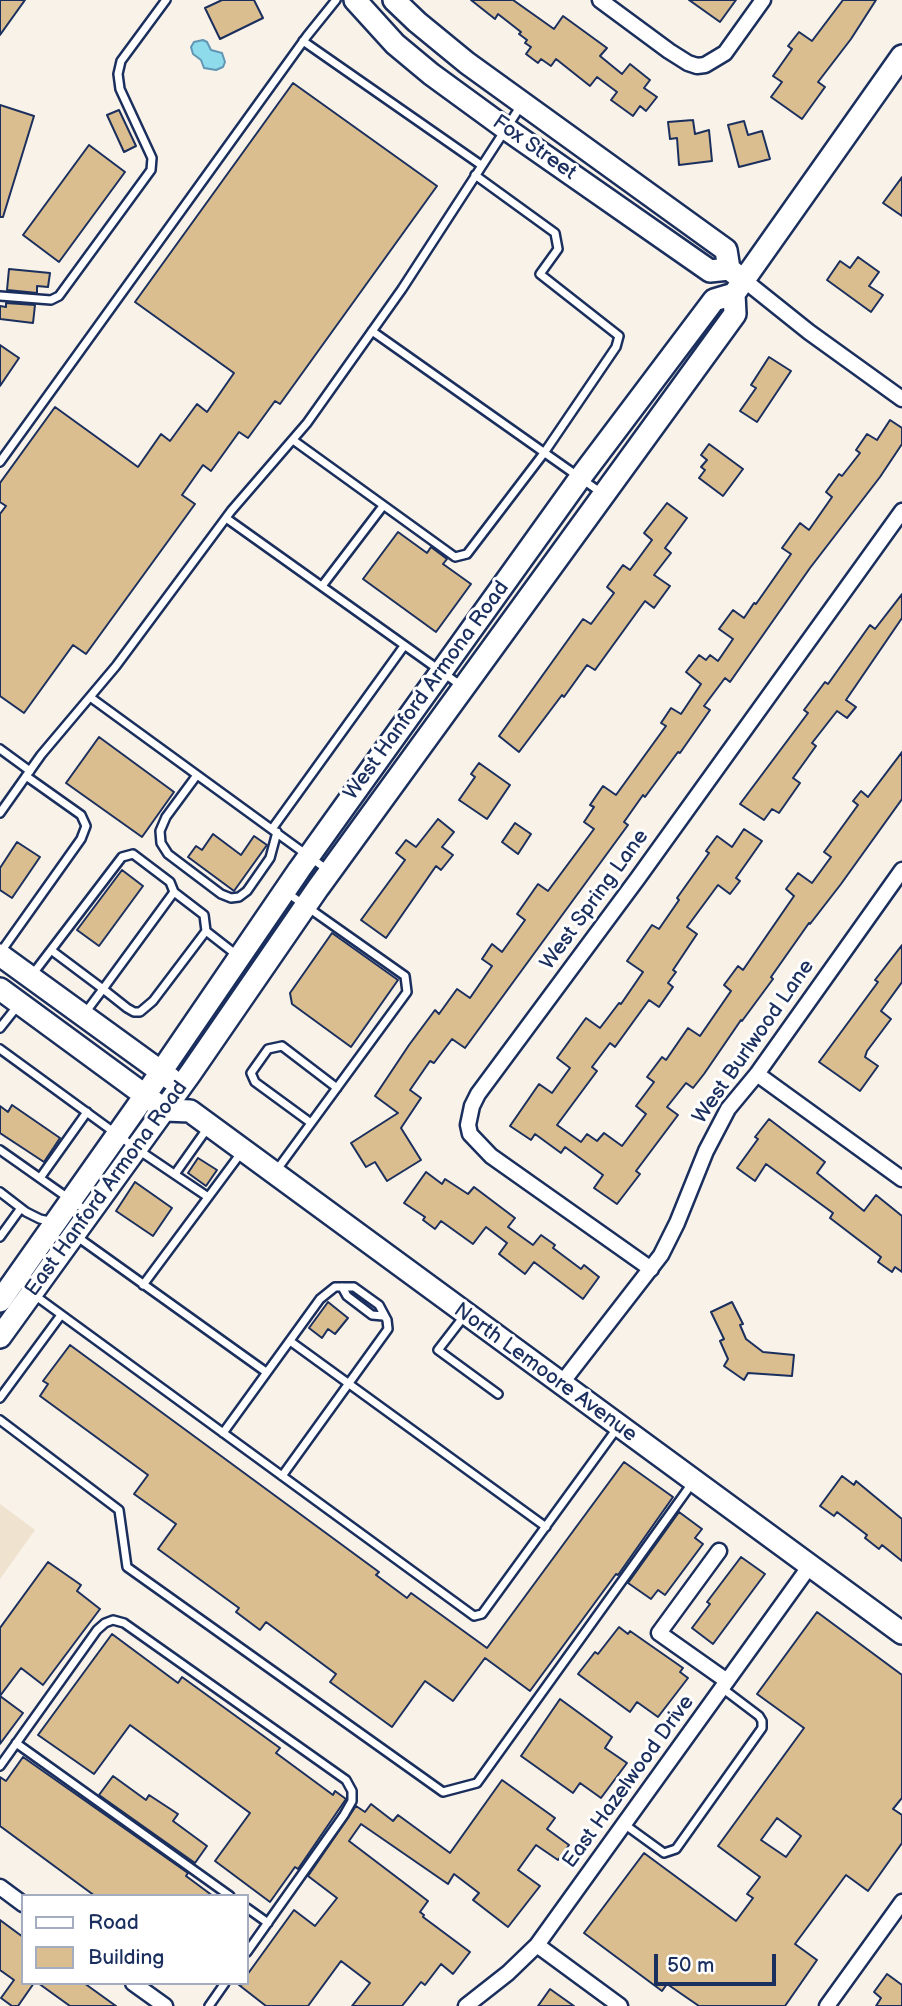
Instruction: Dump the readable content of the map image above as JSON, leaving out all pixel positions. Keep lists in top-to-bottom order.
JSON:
{
  "streets": {
    "main road": [
      "Fox Street",
      "West Hanford Armona Road",
      "East Hanford Armona Road",
      "North Lemoore Avenue"
    ],
    "street": ["West Spring Lane", "West Burlwood Lane", "East Hazelwood Drive"]
  },
  "crossings": [
    ["Fox Street", "West Hanford Armona Road"],
    ["West Hanford Armona Road", "East Hanford Armona Road"],
    ["West Spring Lane", "West Burlwood Lane"],
    ["West Burlwood Lane", "North Lemoore Avenue"],
    ["North Lemoore Avenue", "East Hazelwood Drive"]
  ],
  "legend": ["Road", "Building"],
  "scale_bar": "50 m"
}
